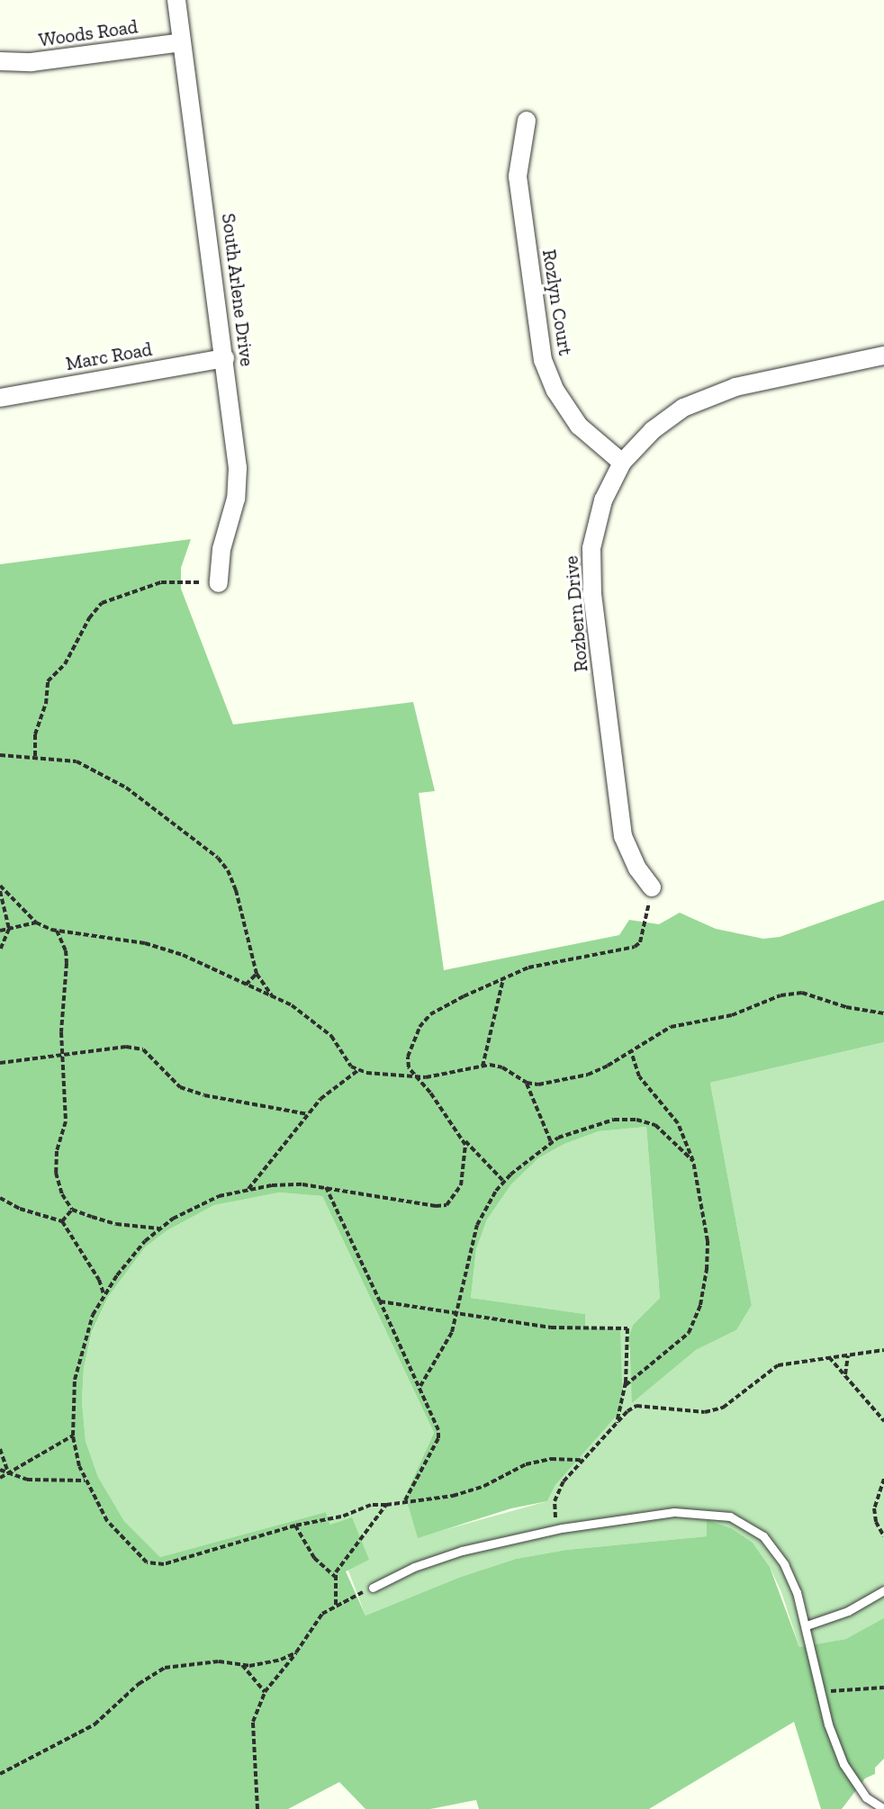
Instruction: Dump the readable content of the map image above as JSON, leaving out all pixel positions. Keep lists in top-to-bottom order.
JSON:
{
  "streets": {
    "street": [
      "Woods Road",
      "South Arlene Drive",
      "Rozlyn Court",
      "Marc Road",
      "Rozbern Drive"
    ]
  },
  "crossings": [
    ["Woods Road", "South Arlene Drive"],
    ["South Arlene Drive", "Marc Road"],
    ["Rozlyn Court", "Rozbern Drive"]
  ]
}
